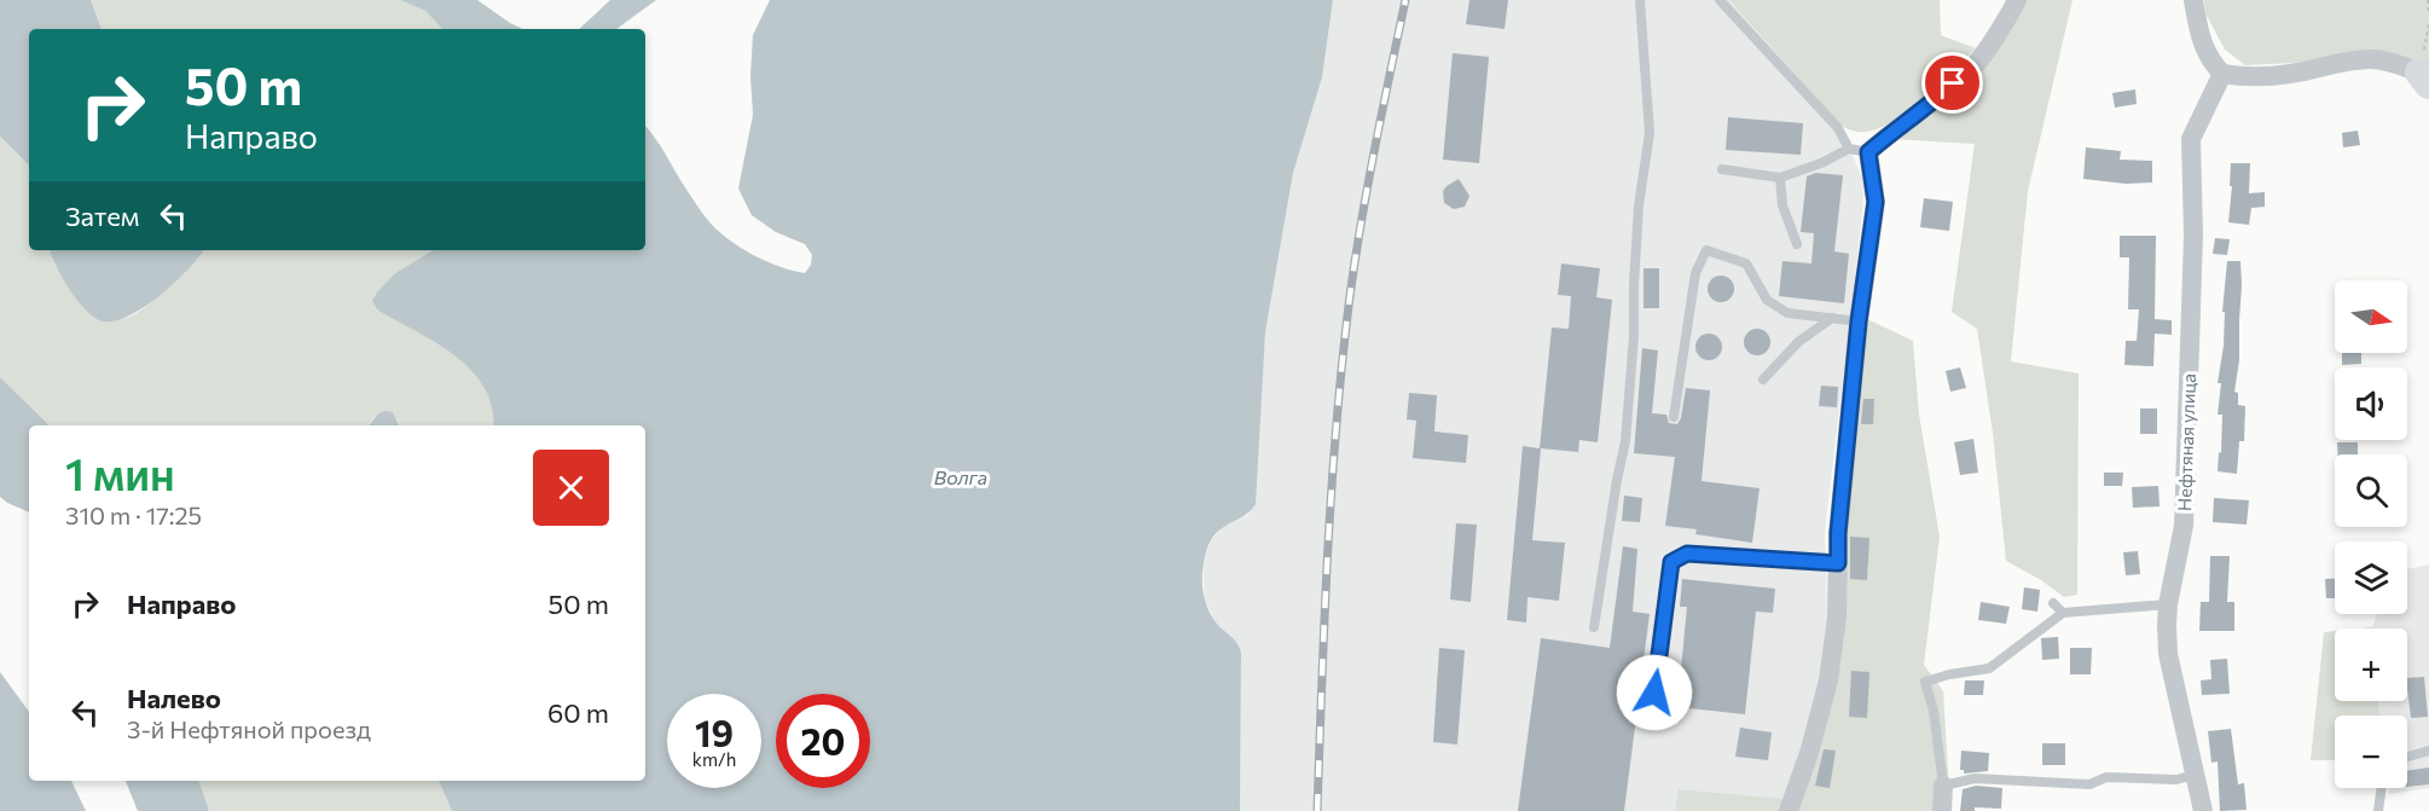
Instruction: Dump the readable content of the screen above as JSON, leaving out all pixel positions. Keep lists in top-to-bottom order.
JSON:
{
  "streets": {
    "street": ["Нефтяная улица"]
  },
  "water": ["Волга"],
  "north": "right",
  "page": {
    "turn": ["50 m", "Направо"],
    "then": "Затем",
    "map_buttons": ["+", "−"],
    "heading": ["1 мин", "310 m · 17:25"],
    "list": [
      {
        "name": "Направо",
        "value": "50 m"
      },
      {
        "name": "Налево",
        "note": "3-й Нефтяной проезд",
        "value": "60 m"
      }
    ],
    "speed": "19 km/h",
    "limit": "20"
  }
}
